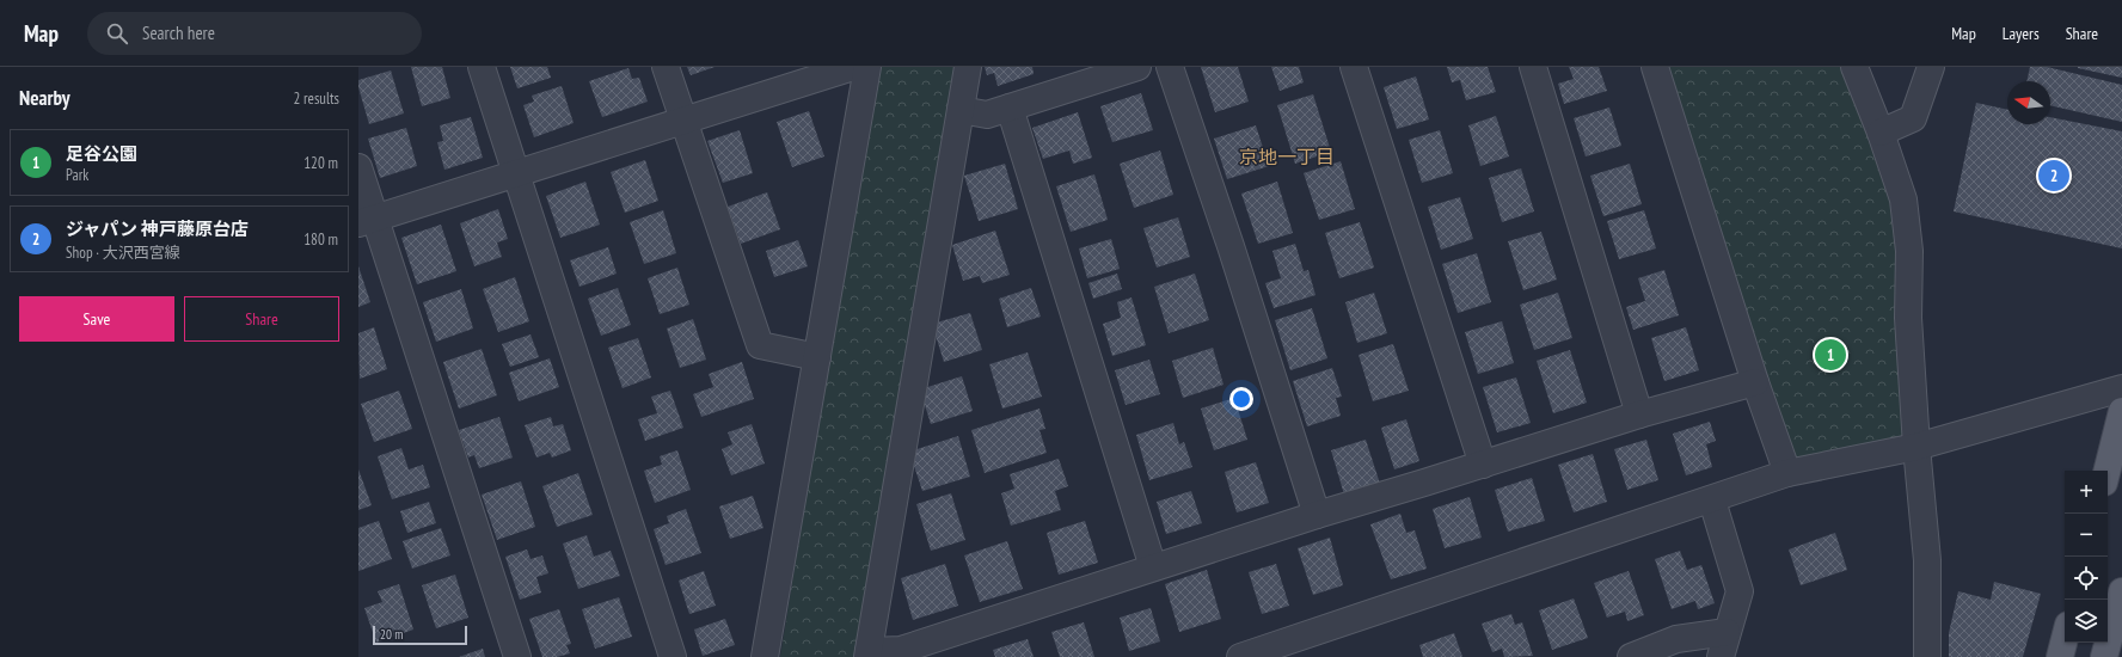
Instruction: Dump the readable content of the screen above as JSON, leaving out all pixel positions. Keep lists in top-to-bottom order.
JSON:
{
  "districts": ["京地一丁目"],
  "scale_bar": "20 m",
  "north": "left",
  "page": {
    "header": "Map",
    "search": "Search here",
    "nav": ["Map", "Layers", "Share"],
    "heading": ["Nearby", "2 results"],
    "list": [
      {
        "mark": "1",
        "name": "足谷公園",
        "note": "Park",
        "value": "120 m"
      },
      {
        "mark": "2",
        "name": "ジャパン 神戸藤原台店",
        "note": "Shop · 大沢西宮線",
        "value": "180 m"
      }
    ],
    "pins": ["2", "1"],
    "buttons": ["Save", "Share"],
    "map_buttons": ["+", "−"],
    "scale": "20 m"
  }
}
